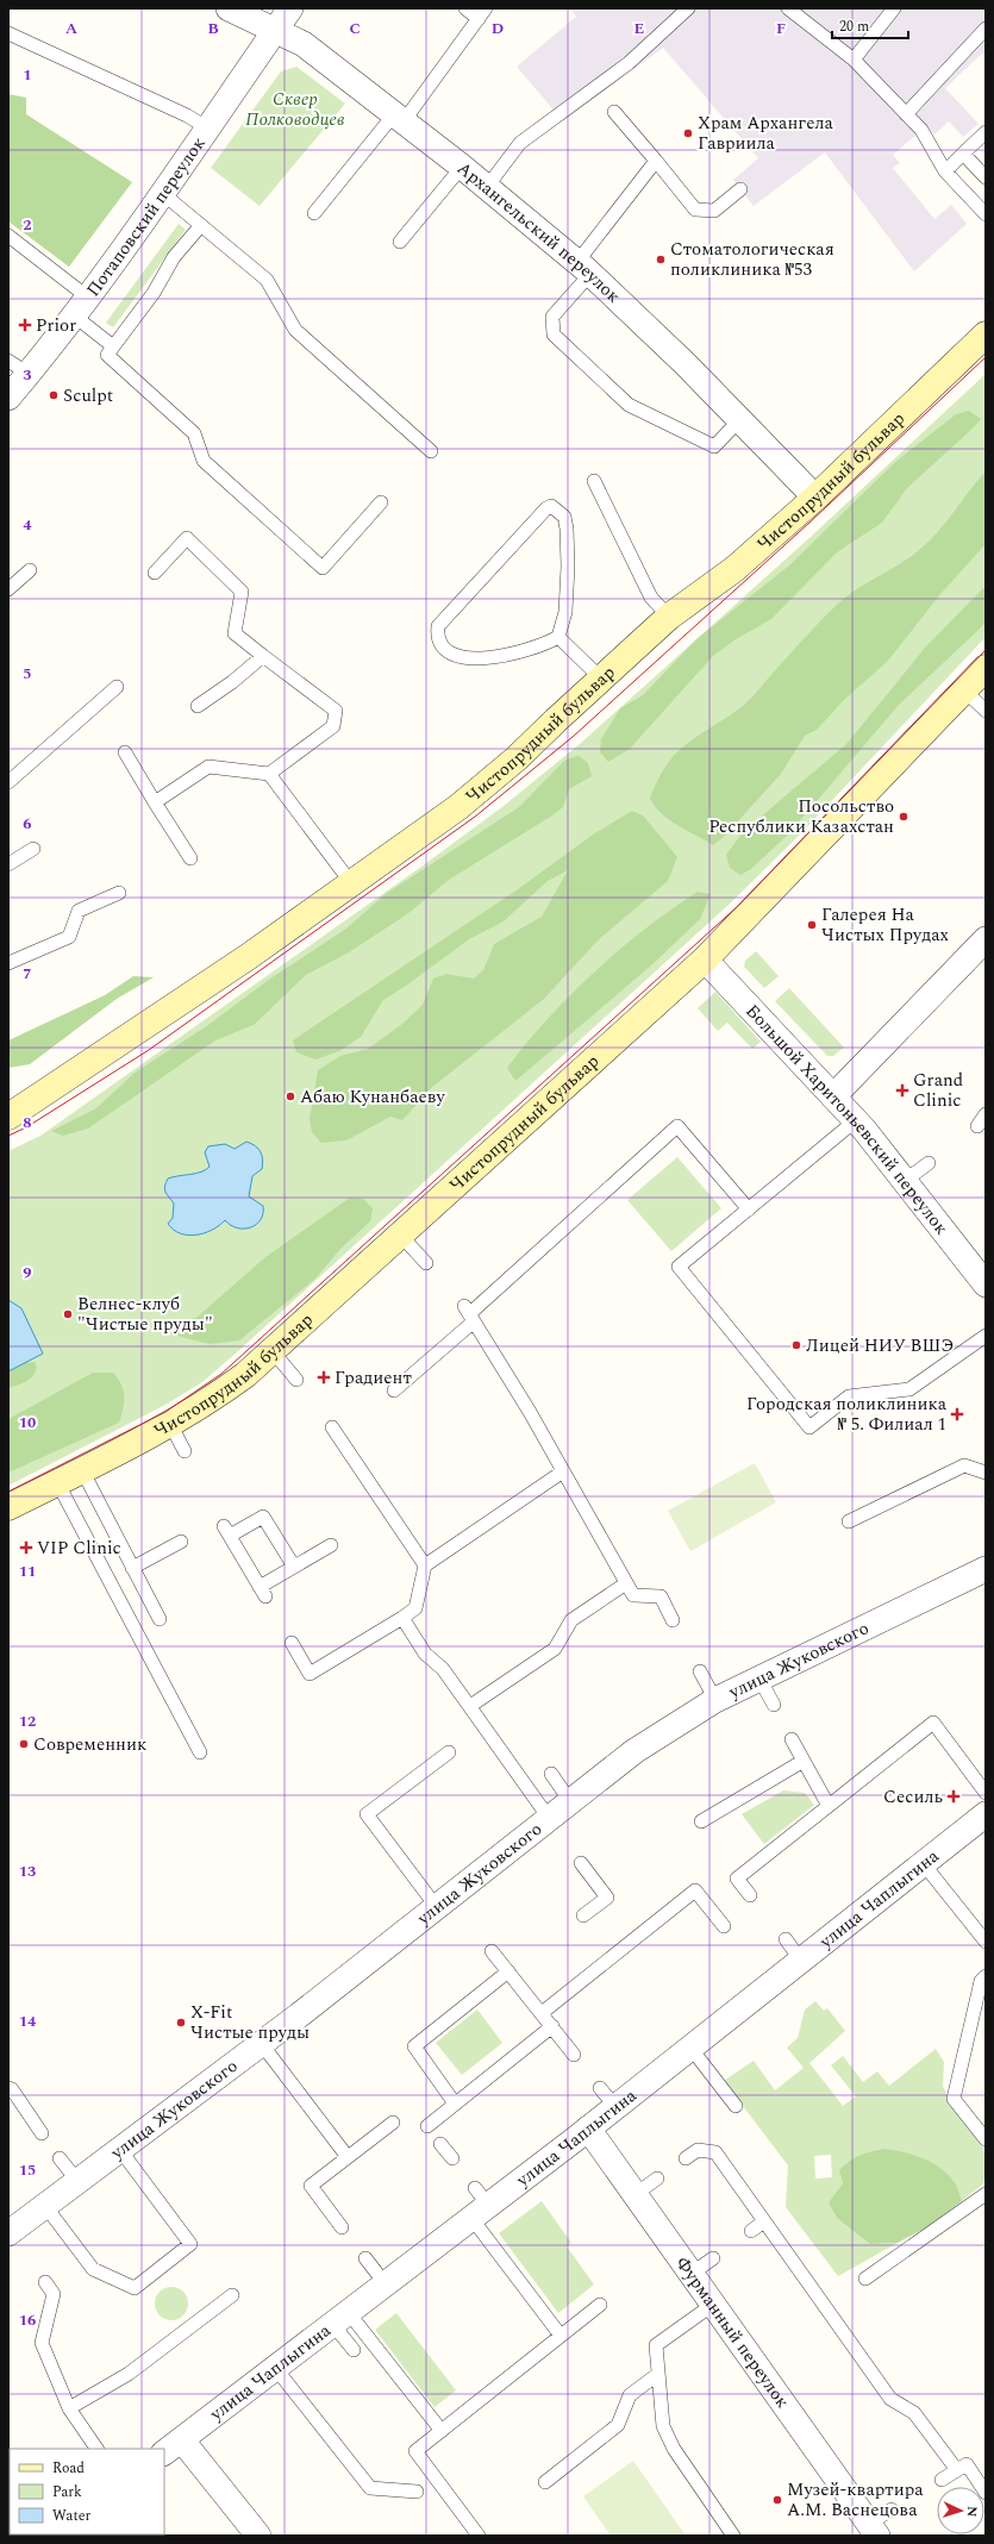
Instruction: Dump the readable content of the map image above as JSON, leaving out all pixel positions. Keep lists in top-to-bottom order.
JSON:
{
  "streets": {
    "main road": ["Чистопрудный бульвар"],
    "street": [
      "Потаповский переулок",
      "Архангельский переулок",
      "Большой Харитоньевский переулок",
      "улица Жуковского",
      "улица Чаплыгина",
      "Фурманный переулок"
    ]
  },
  "crossings": [
    ["Потаповский переулок", "Архангельский переулок"],
    ["Архангельский переулок", "Чистопрудный бульвар"],
    ["Чистопрудный бульвар", "Большой Харитоньевский переулок"],
    ["улица Чаплыгина", "Фурманный переулок"]
  ],
  "parks": ["Сквер Полководцев"],
  "places": {
    "other": [
      "Храм Архангела Гавриила",
      "Стоматологическая поликлиника №53",
      "Sculpt",
      "Посольство Республики Казахстан",
      "Галерея На Чистых Прудах",
      "Абаю Кунанбаеву",
      "Велнес-клуб \"Чистые пруды\"",
      "Лицей НИУ ВШЭ",
      "Современник",
      "X-Fit Чистые пруды",
      "Музей-квартира А.М. Васнецова"
    ],
    "health": [
      "Prior",
      "Grand Clinic",
      "Градиент",
      "Городская поликлиника № 5. Филиал 1",
      "VIP Clinic",
      "Сесиль"
    ]
  },
  "legend": ["Road", "Park", "Water"],
  "scale_bar": "20 m",
  "north": "right",
  "grid": {
    "columns": [
      "A",
      "B",
      "C",
      "D",
      "E",
      "F"
    ],
    "rows": [
      "1",
      "2",
      "3",
      "4",
      "5",
      "6",
      "7",
      "8",
      "9",
      "10",
      "11",
      "12",
      "13",
      "14",
      "15",
      "16"
    ]
  }
}
